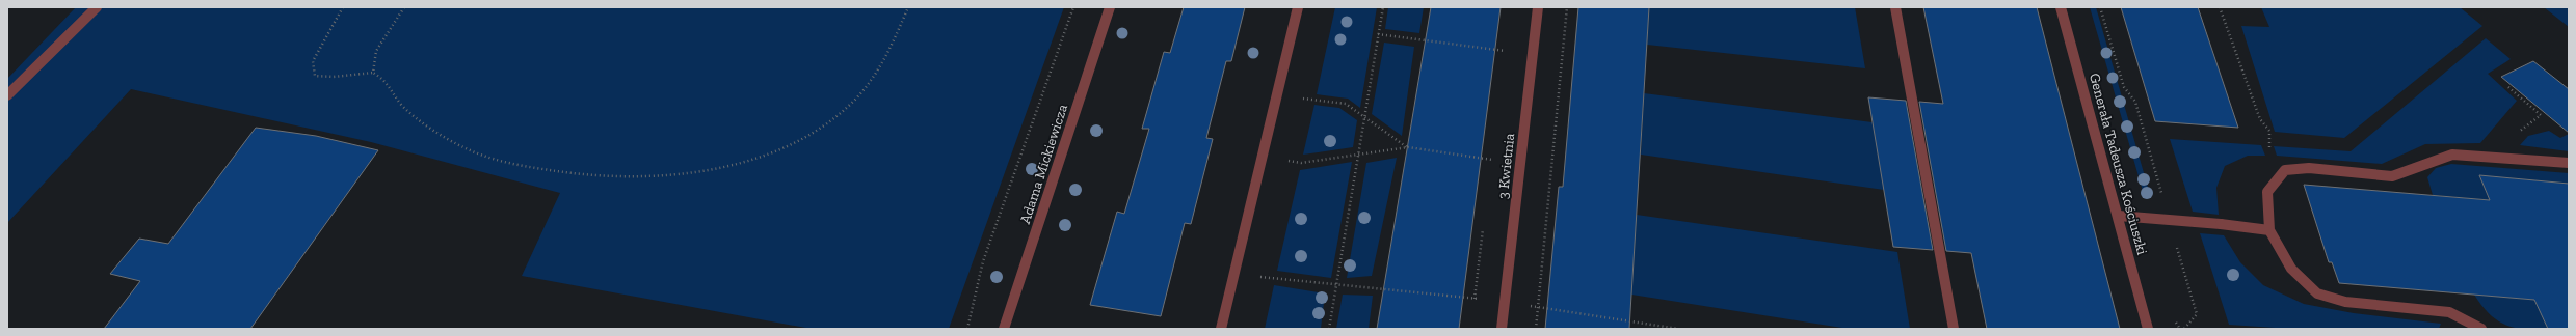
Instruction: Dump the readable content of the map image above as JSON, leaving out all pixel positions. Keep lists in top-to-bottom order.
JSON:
{
  "streets": {
    "street": ["Adama Mickiewicza", "Generała Tadeusza Kościuszki", "3 Kwietnia"]
  }
}
